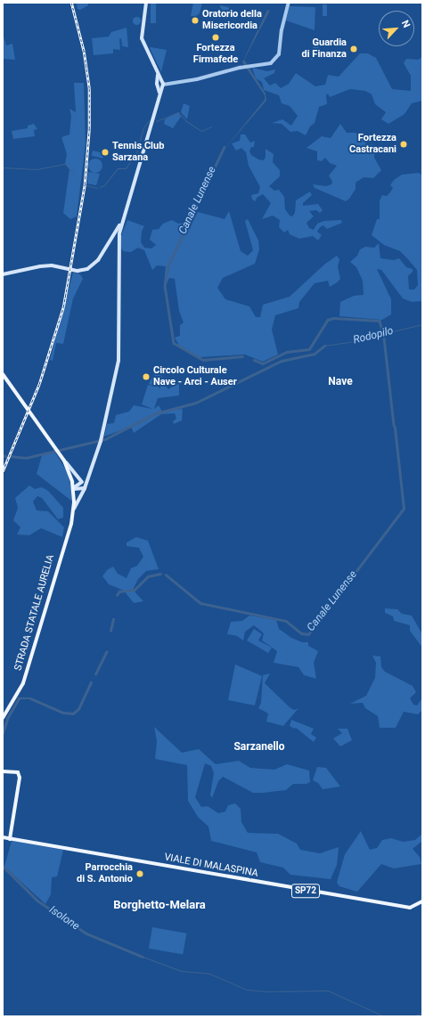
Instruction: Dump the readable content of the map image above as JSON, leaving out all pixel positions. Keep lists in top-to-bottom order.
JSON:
{
  "streets": {
    "main road": ["STRADA STATALE AURELIA", "VIALE DI MALASPINA", "SP72"]
  },
  "crossings": [
    ["VIALE DI MALASPINA", "SP72"]
  ],
  "districts": ["Nave", "Sarzanello", "Borghetto-Melara"],
  "water": ["Canale Lunense", "Rodopilo", "Isolone"],
  "places": [
    "Oratorio della Misericordia",
    "Fortezza Firmafede",
    "Guardia di Finanza",
    "Fortezza Castracani",
    "Tennis Club Sarzana",
    "Circolo Culturale Nave - Arci - Auser",
    "Parrocchia di S. Antonio"
  ],
  "north": "top right"
}
